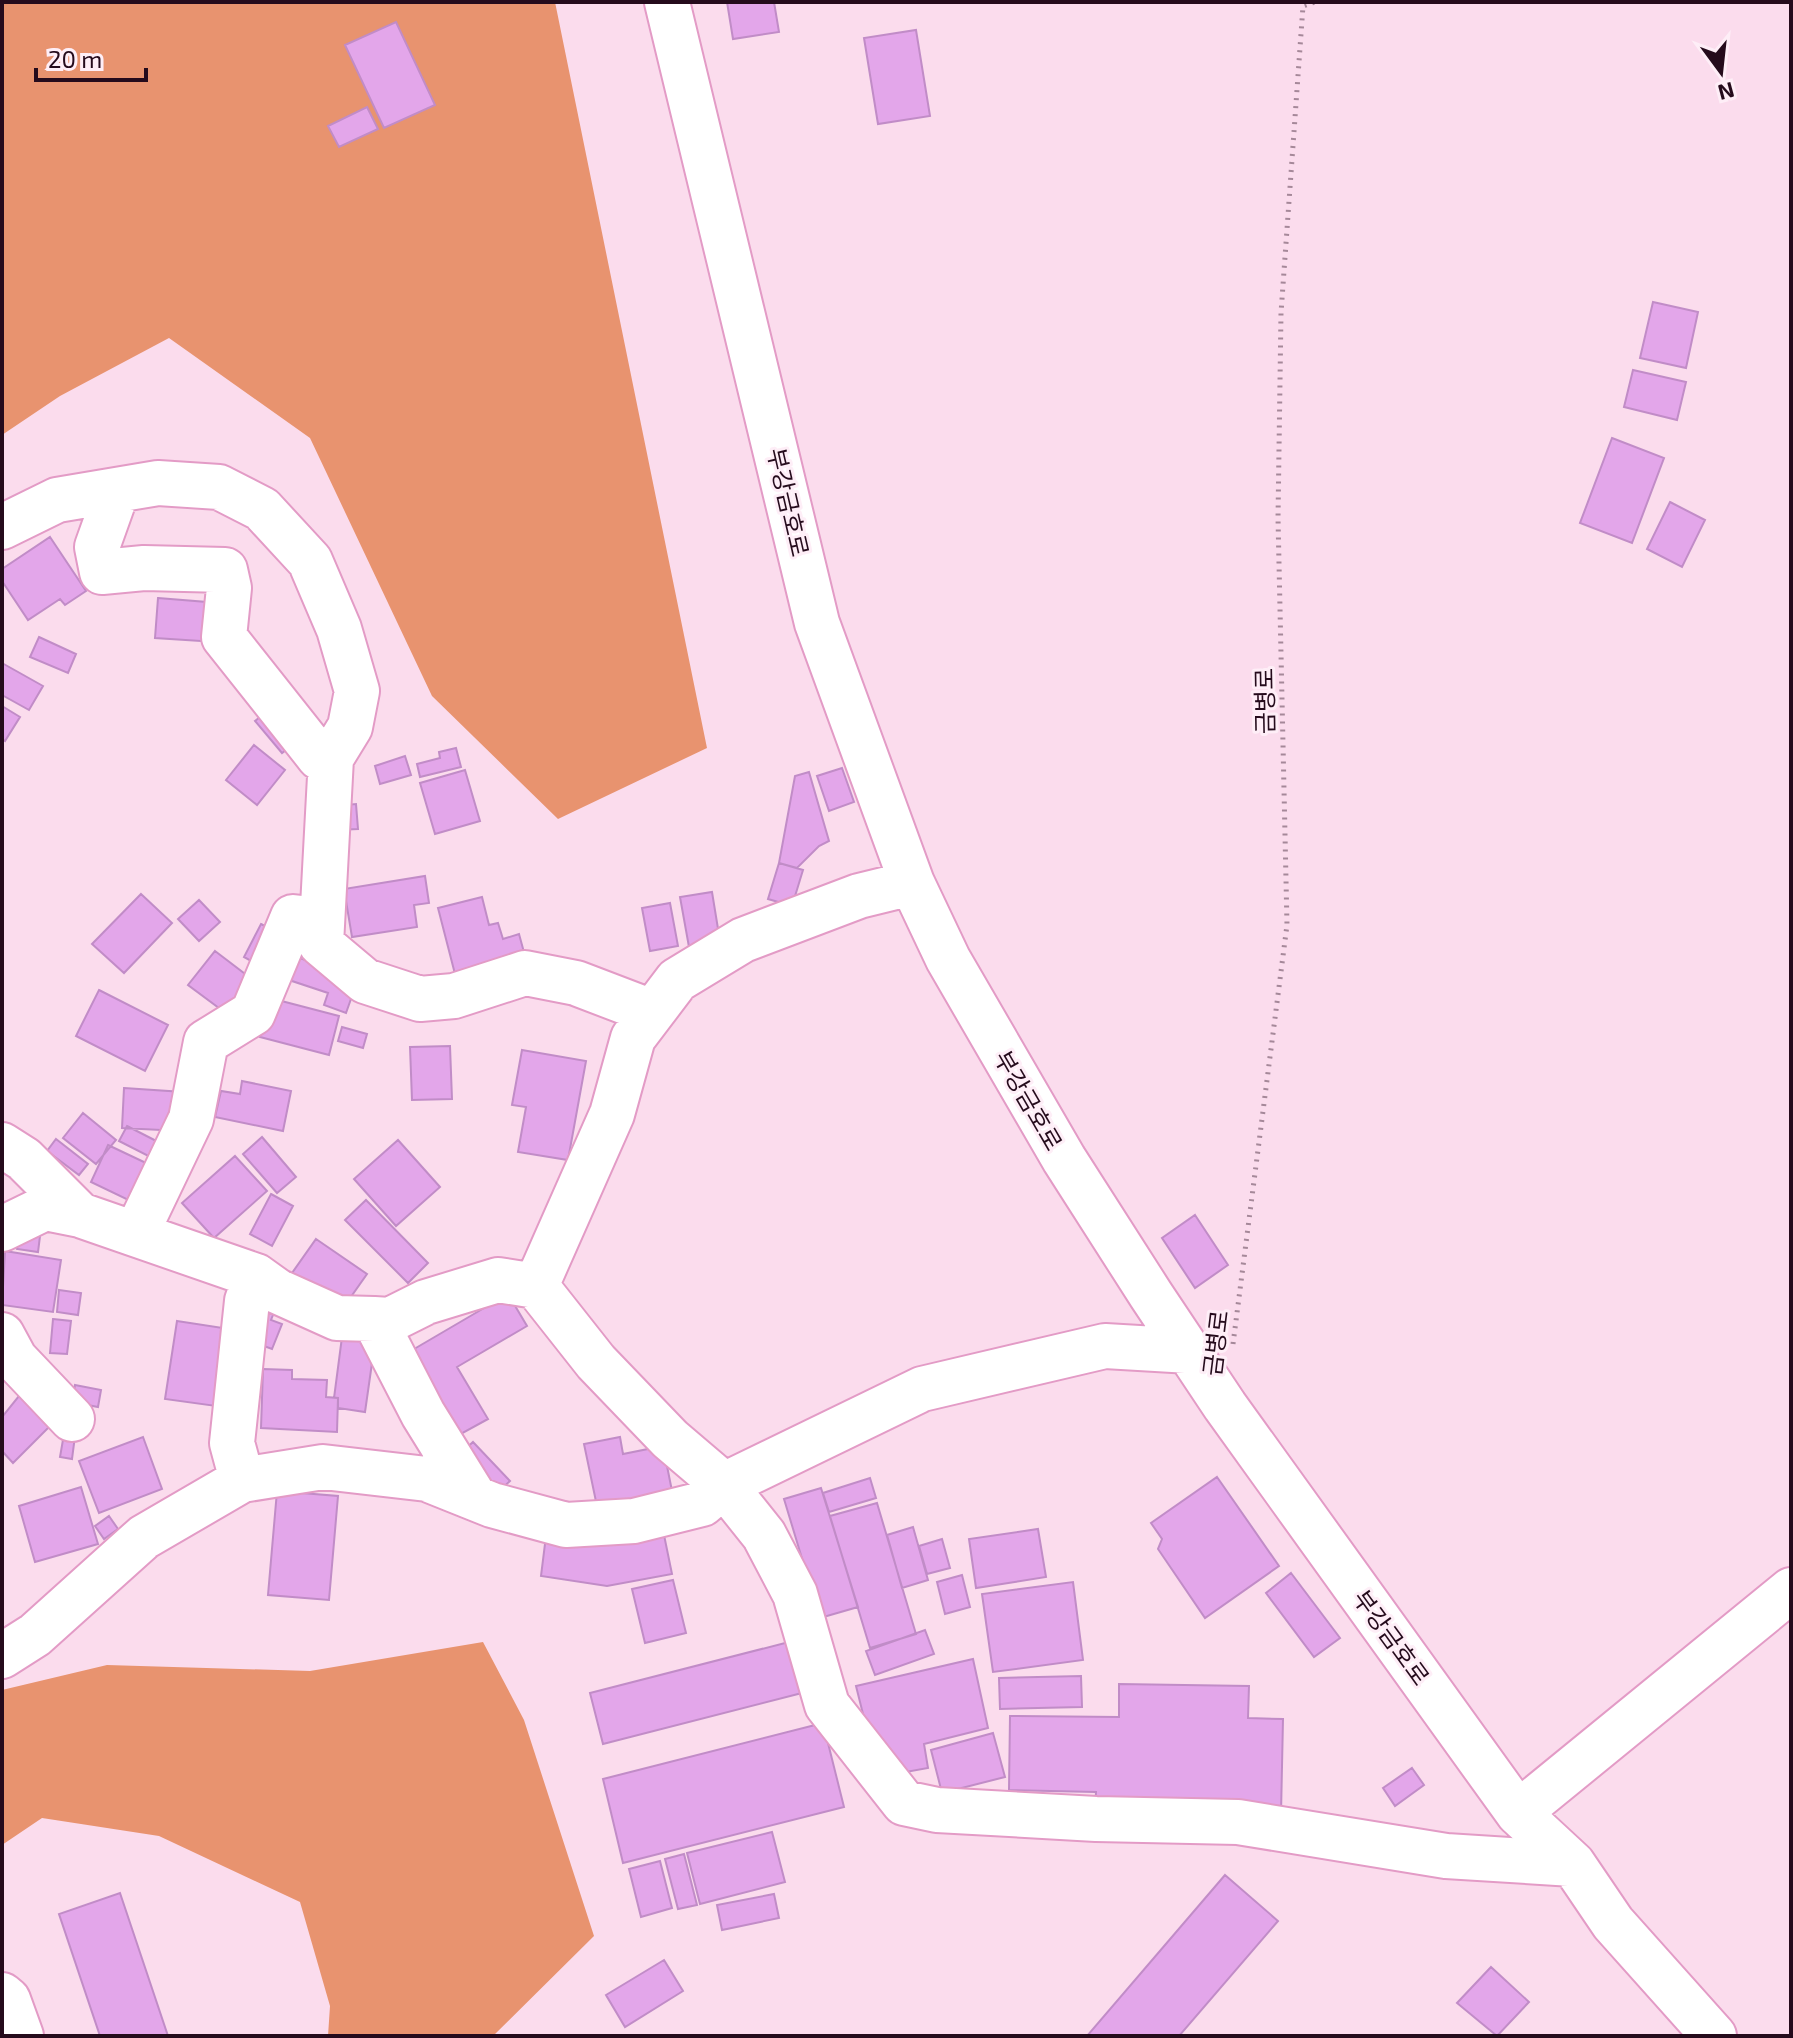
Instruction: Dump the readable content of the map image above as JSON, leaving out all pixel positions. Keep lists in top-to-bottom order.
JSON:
{
  "streets": {
    "street": ["부강금호로"],
    "path": ["금병로"]
  },
  "crossings": [
    ["부강금호로", "금병로"]
  ],
  "scale_bar": "20 m",
  "north": "bottom"
}
